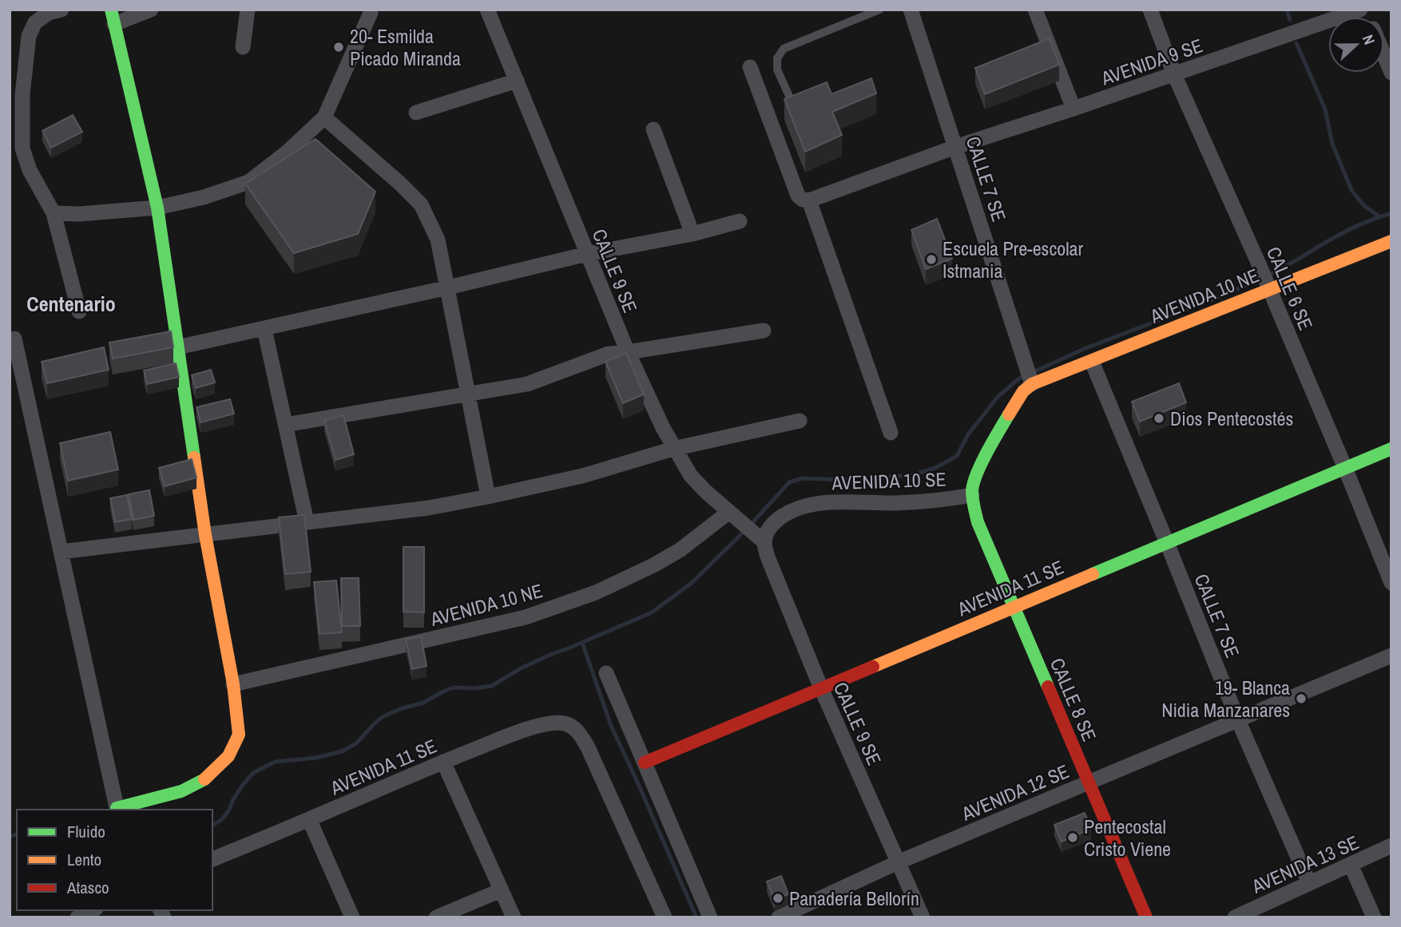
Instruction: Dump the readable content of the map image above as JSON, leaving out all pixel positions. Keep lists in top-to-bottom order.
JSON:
{
  "streets": {
    "street": [
      "AVENIDA 9 SE",
      "CALLE 7 SE",
      "CALLE 9 SE",
      "CALLE 6 SE",
      "AVENIDA 10 NE",
      "AVENIDA 10 SE",
      "AVENIDA 11 SE",
      "CALLE 8 SE",
      "AVENIDA 12 SE",
      "AVENIDA 13 SE"
    ]
  },
  "crossings": [
    ["AVENIDA 9 SE", "CALLE 7 SE"],
    ["AVENIDA 9 SE", "CALLE 6 SE"],
    ["CALLE 7 SE", "AVENIDA 10 NE"],
    ["CALLE 7 SE", "AVENIDA 10 SE"],
    ["CALLE 7 SE", "AVENIDA 11 SE"],
    ["CALLE 7 SE", "AVENIDA 12 SE"],
    ["CALLE 7 SE", "AVENIDA 13 SE"],
    ["CALLE 9 SE", "AVENIDA 10 NE"],
    ["CALLE 9 SE", "AVENIDA 10 SE"],
    ["CALLE 9 SE", "AVENIDA 11 SE"],
    ["CALLE 9 SE", "AVENIDA 12 SE"],
    ["CALLE 6 SE", "AVENIDA 10 NE"],
    ["CALLE 6 SE", "AVENIDA 11 SE"],
    ["AVENIDA 10 NE", "AVENIDA 10 SE"],
    ["AVENIDA 10 SE", "CALLE 8 SE"],
    ["AVENIDA 11 SE", "CALLE 8 SE"],
    ["CALLE 8 SE", "AVENIDA 12 SE"]
  ],
  "districts": ["Centenario"],
  "places": [
    "20- Esmilda Picado Miranda",
    "Escuela Pre-escolar Istmania",
    "Dios Pentecostés",
    "19- Blanca Nidia Manzanares",
    "Pentecostal Cristo Viene",
    "Panadería Bellorín"
  ],
  "legend": ["Fluido", "Lento", "Atasco"],
  "north": "right"
}
